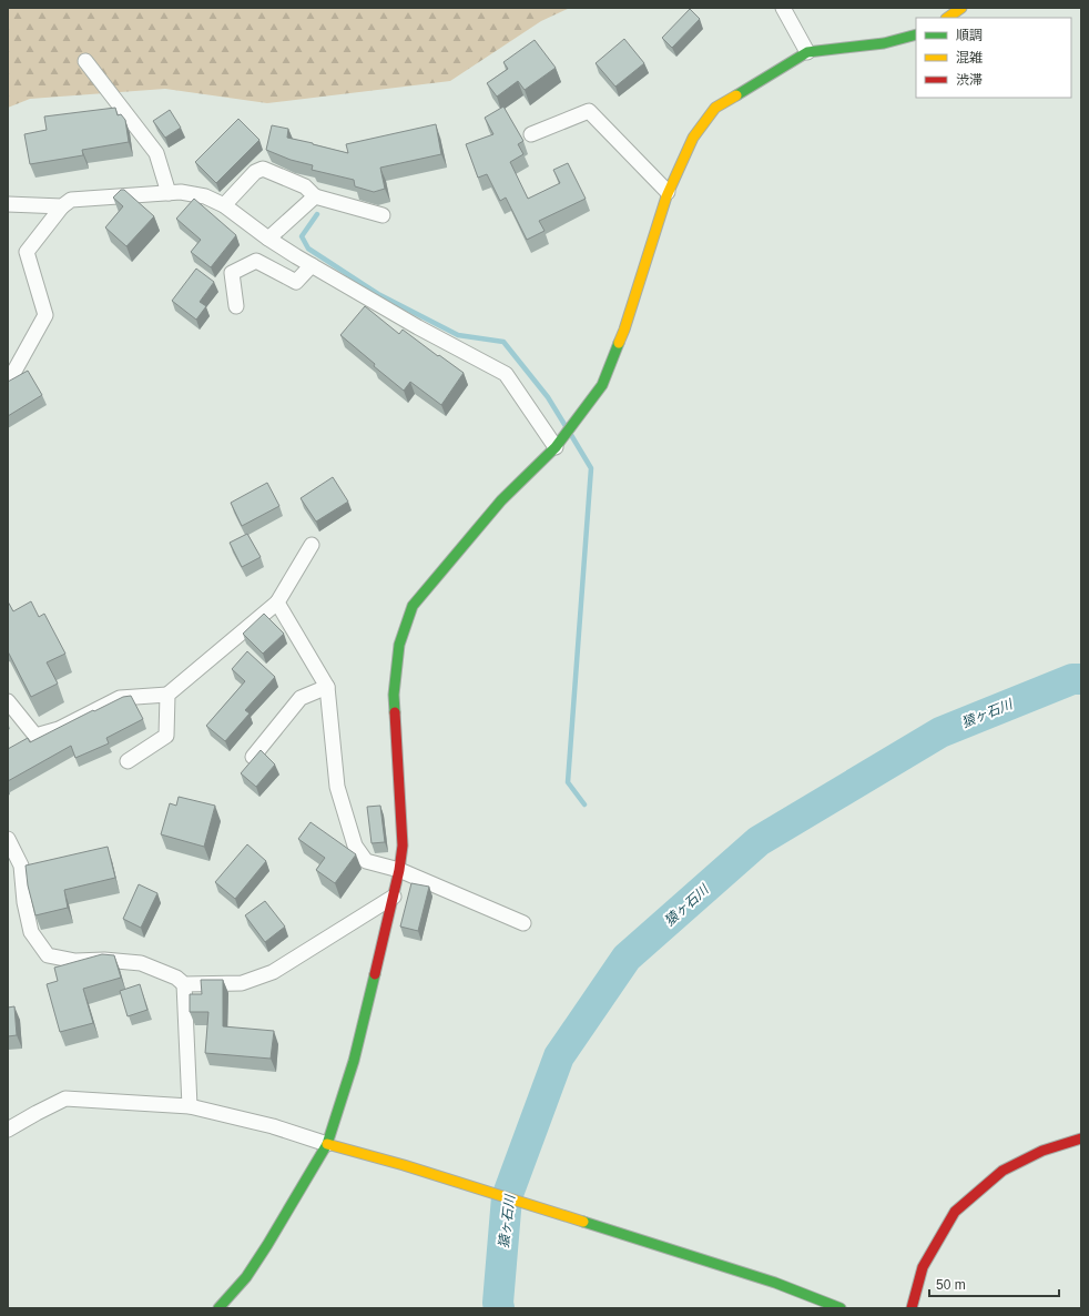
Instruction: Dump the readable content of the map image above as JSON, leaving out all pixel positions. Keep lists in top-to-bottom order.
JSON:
{
  "water": ["猿ヶ石川"],
  "legend": ["順調", "混雑", "渋滞"],
  "scale_bar": "50 m"
}
